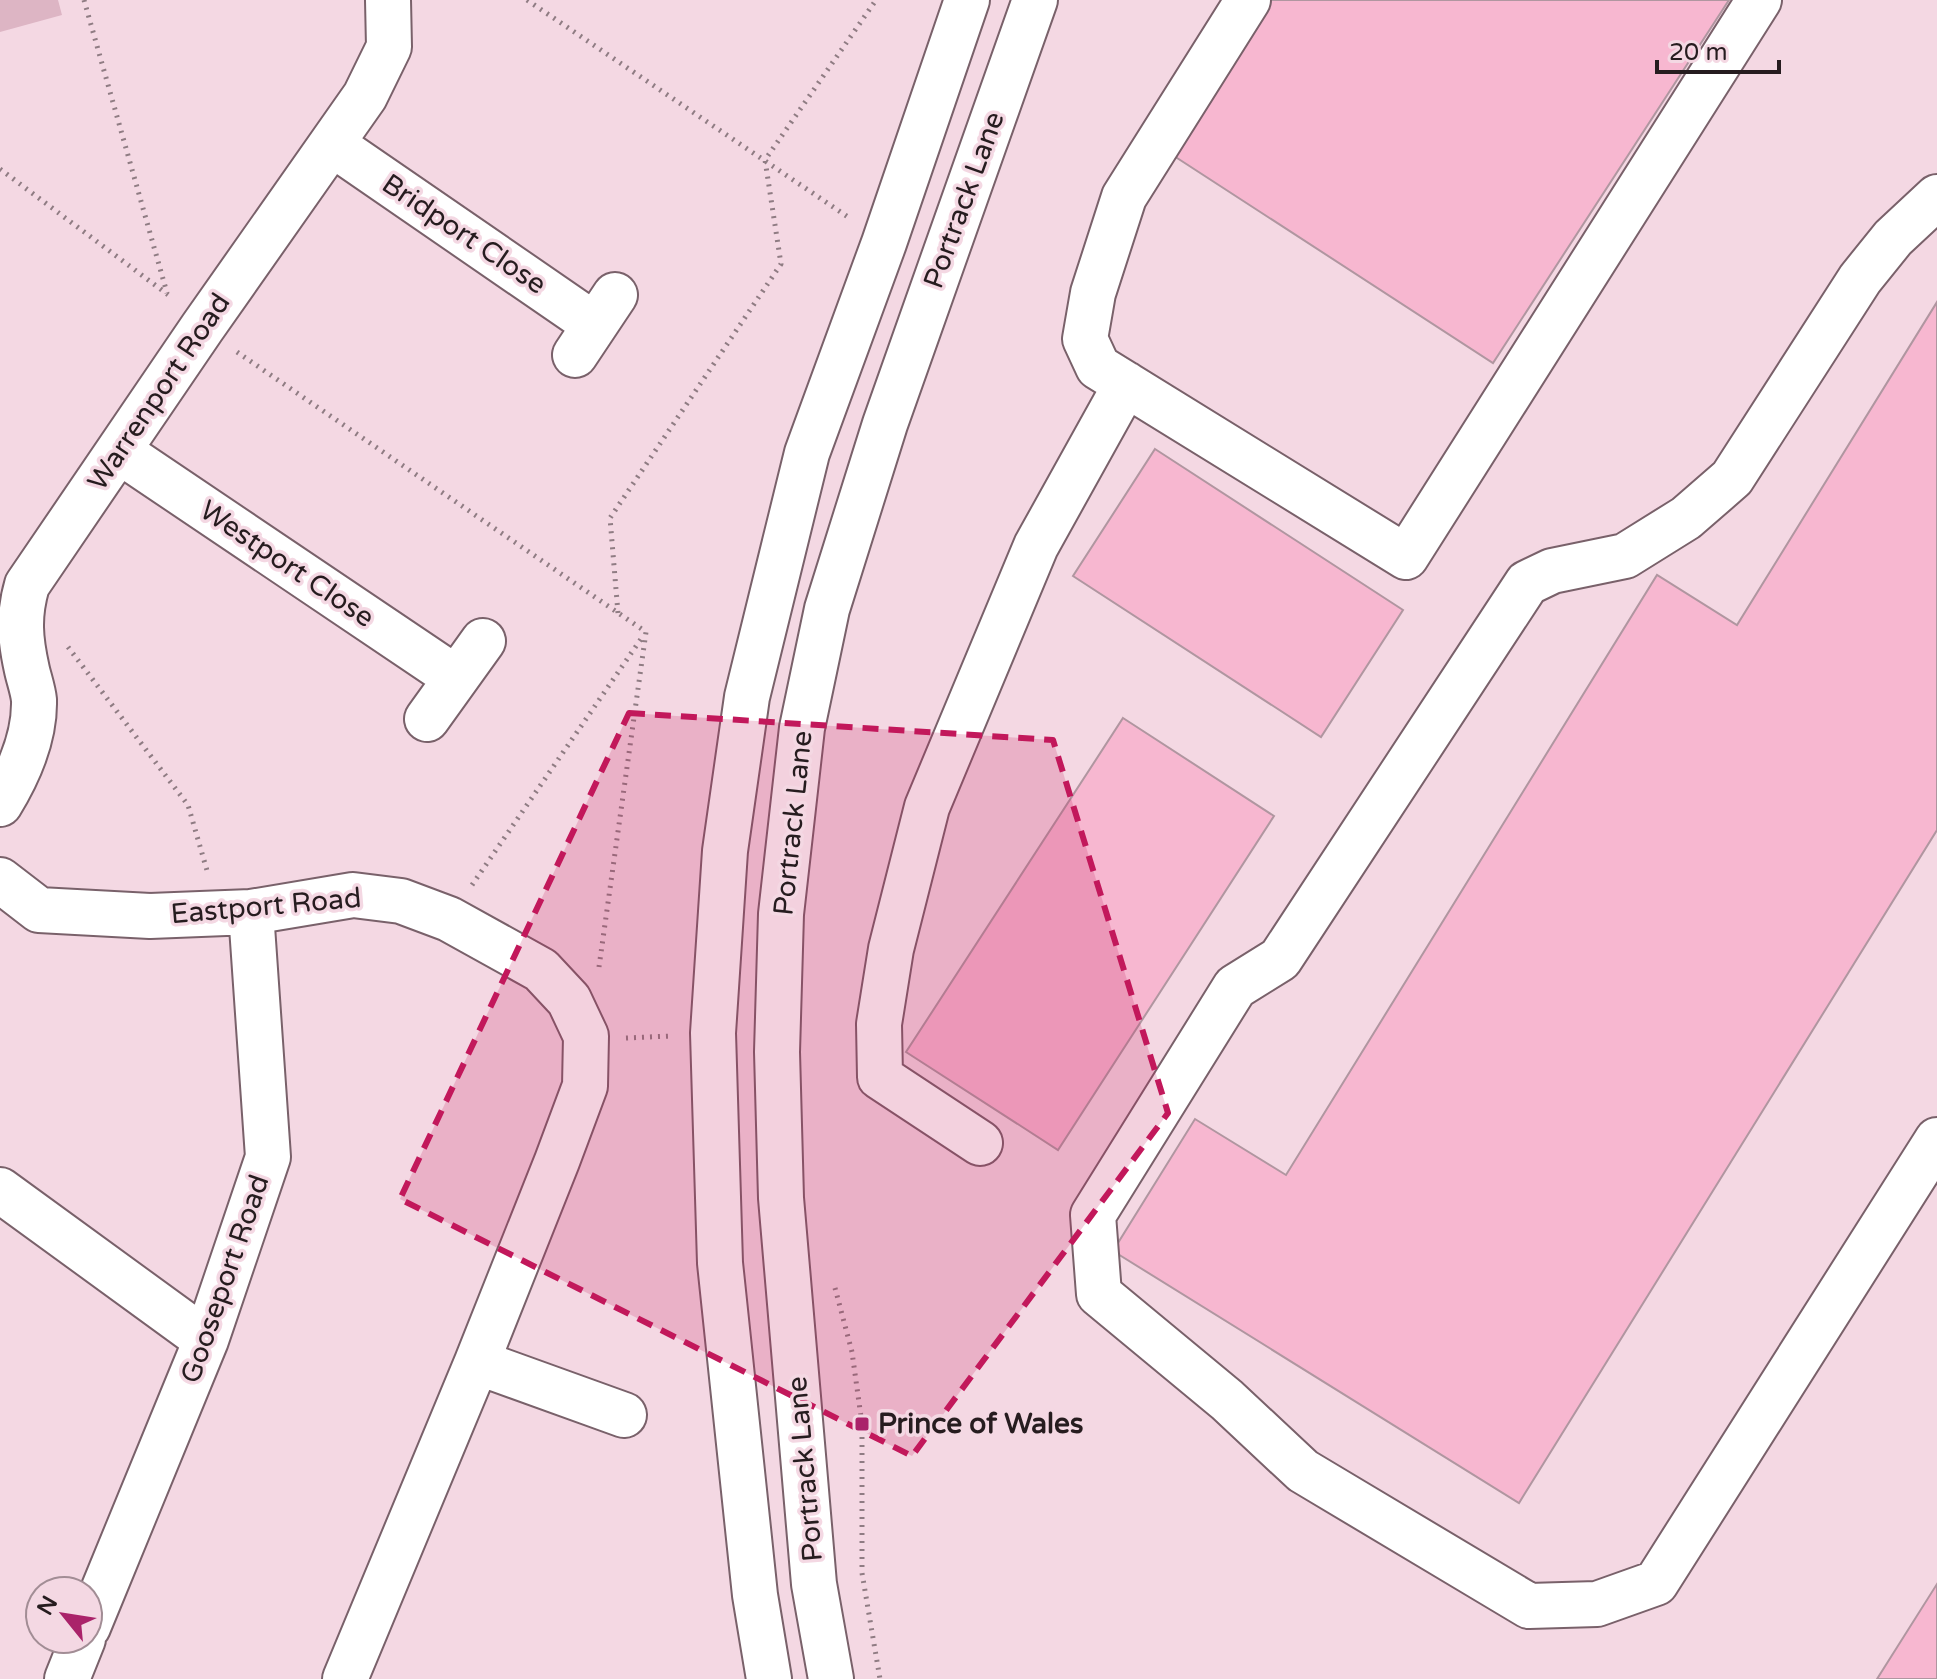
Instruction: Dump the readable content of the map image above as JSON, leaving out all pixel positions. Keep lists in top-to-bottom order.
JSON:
{
  "streets": {
    "street": [
      "Portrack Lane",
      "Bridport Close",
      "Warrenport Road",
      "Westport Close",
      "Eastport Road",
      "Gooseport Road"
    ]
  },
  "crossings": [
    ["Bridport Close", "Warrenport Road"],
    ["Warrenport Road", "Westport Close"],
    ["Eastport Road", "Gooseport Road"]
  ],
  "places": {
    "transit": ["Prince of Wales"]
  },
  "scale_bar": "20 m",
  "north": "top left"
}
